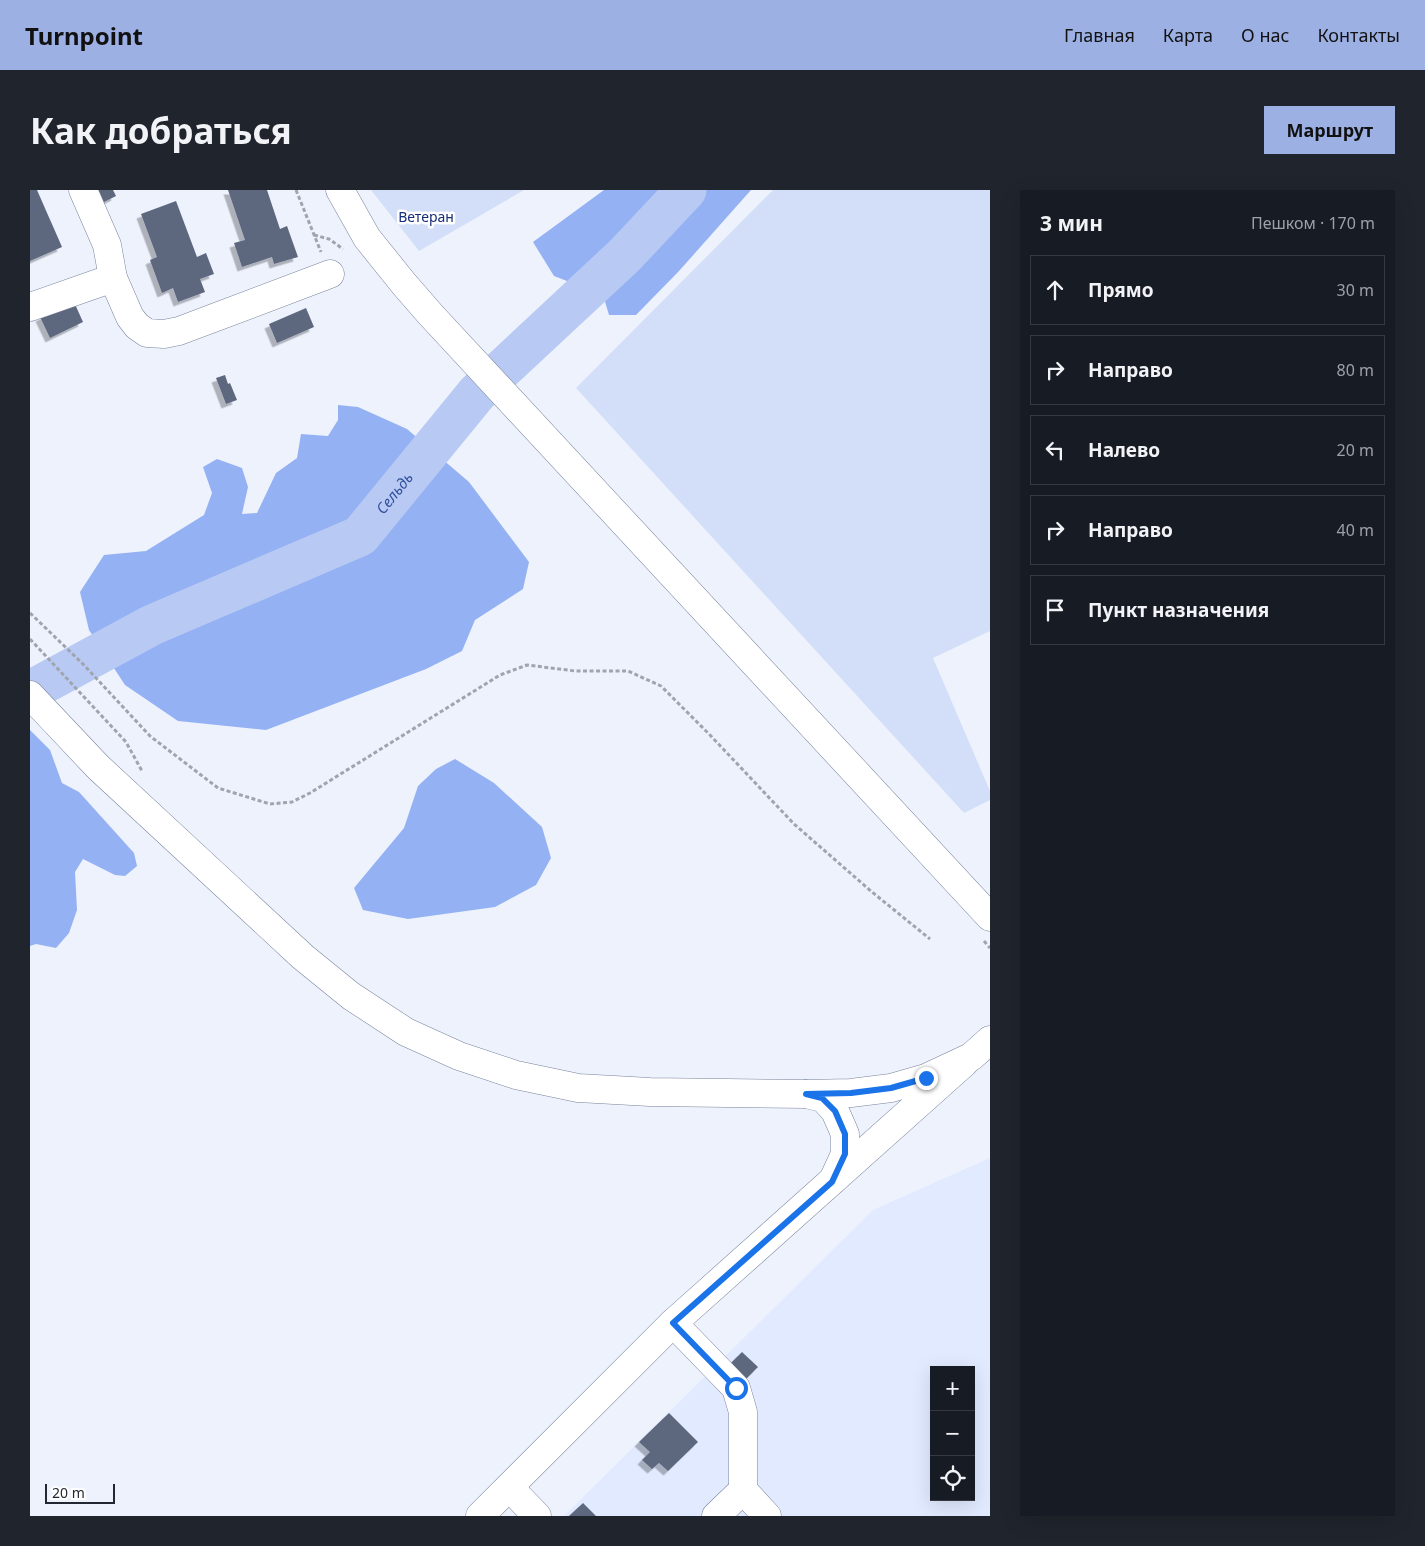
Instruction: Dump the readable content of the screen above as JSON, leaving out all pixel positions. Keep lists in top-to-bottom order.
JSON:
{
  "water": ["Сельдь"],
  "parks": ["Ветеран"],
  "scale_bar": "20 m",
  "page": {
    "header": "Turnpoint",
    "nav": [
      "Главная",
      "Карта",
      "О нас",
      "Контакты"
    ],
    "buttons": "Маршрут",
    "title": "Как добраться",
    "heading": ["3 мин", "Пешком · 170 m"],
    "list": [
      ["Прямо", "30 m"],
      ["Направо", "80 m"],
      ["Налево", "20 m"],
      ["Направо", "40 m"],
      "Пункт назначения"
    ],
    "map_buttons": ["+", "−"],
    "scale": "20 m"
  }
}
